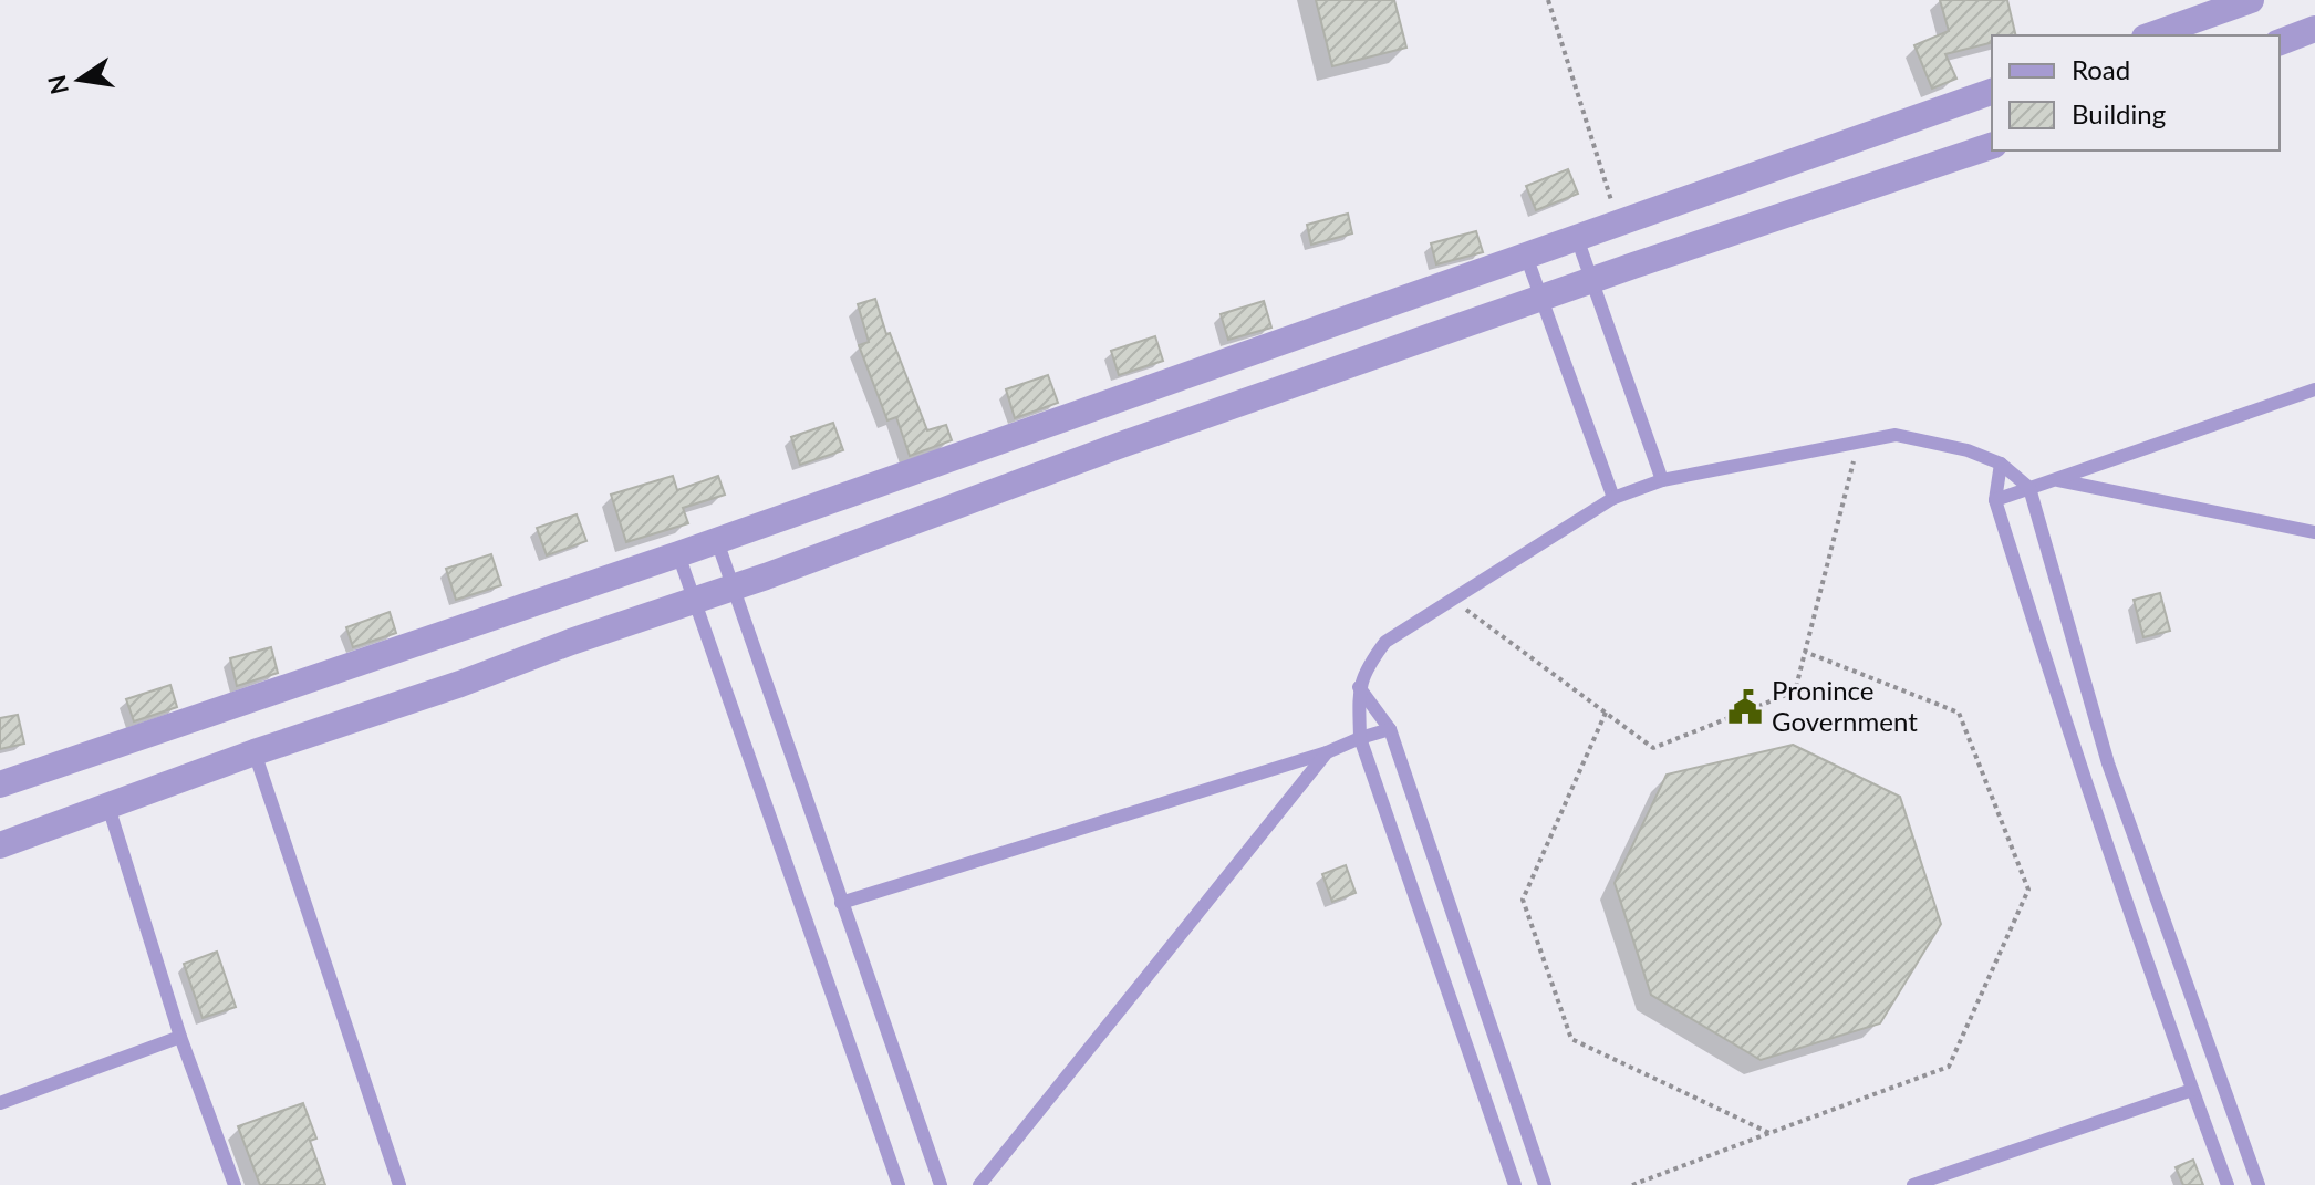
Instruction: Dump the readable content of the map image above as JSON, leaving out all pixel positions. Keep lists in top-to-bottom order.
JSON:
{
  "places": {
    "public building": ["Pronince Government"]
  },
  "legend": ["Road", "Building"],
  "north": "left"
}
